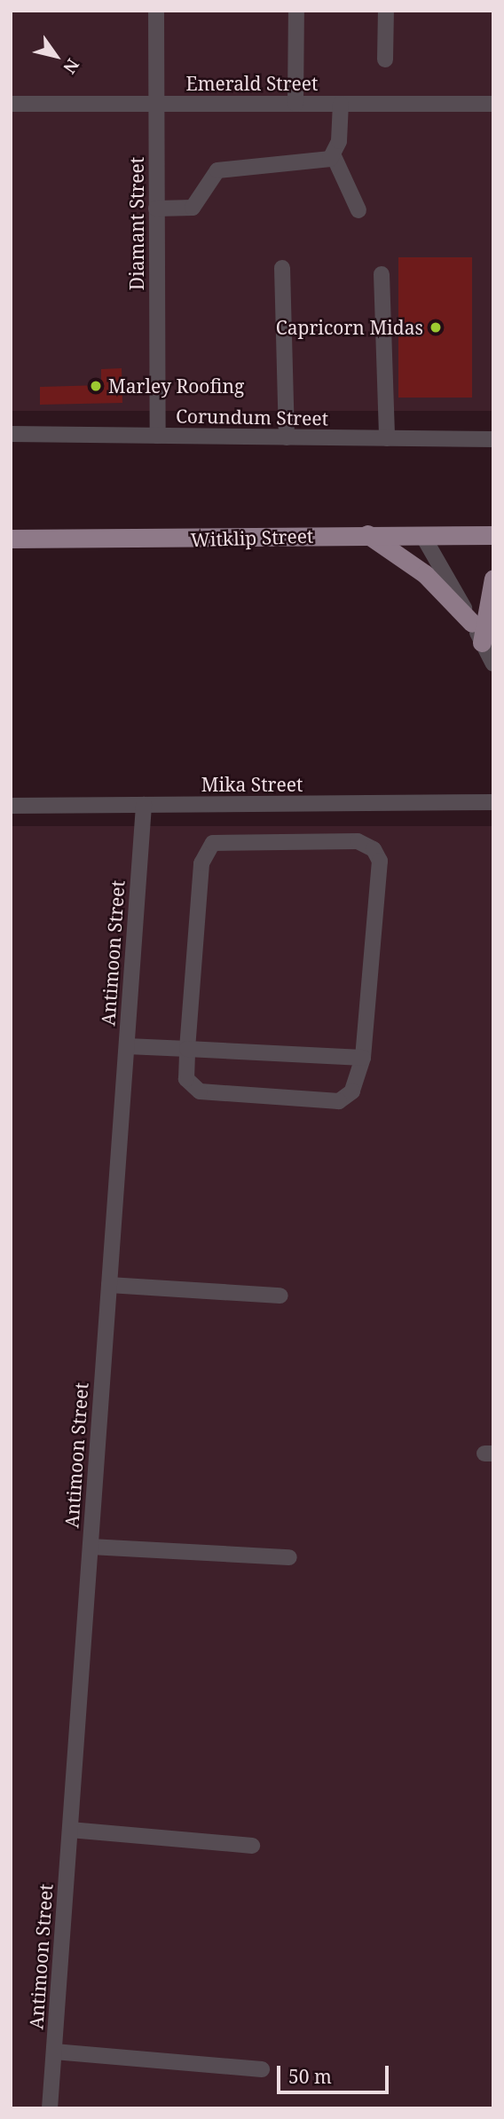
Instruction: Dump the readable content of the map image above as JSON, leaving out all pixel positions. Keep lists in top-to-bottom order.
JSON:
{
  "streets": {
    "main road": ["Witklip Street"],
    "street": [
      "Emerald Street",
      "Diamant Street",
      "Corundum Street",
      "Mika Street",
      "Antimoon Street"
    ]
  },
  "crossings": [
    ["Emerald Street", "Diamant Street"],
    ["Diamant Street", "Corundum Street"],
    ["Mika Street", "Antimoon Street"]
  ],
  "places": ["Capricorn Midas", "Marley Roofing"],
  "scale_bar": "50 m",
  "north": "bottom right"
}
